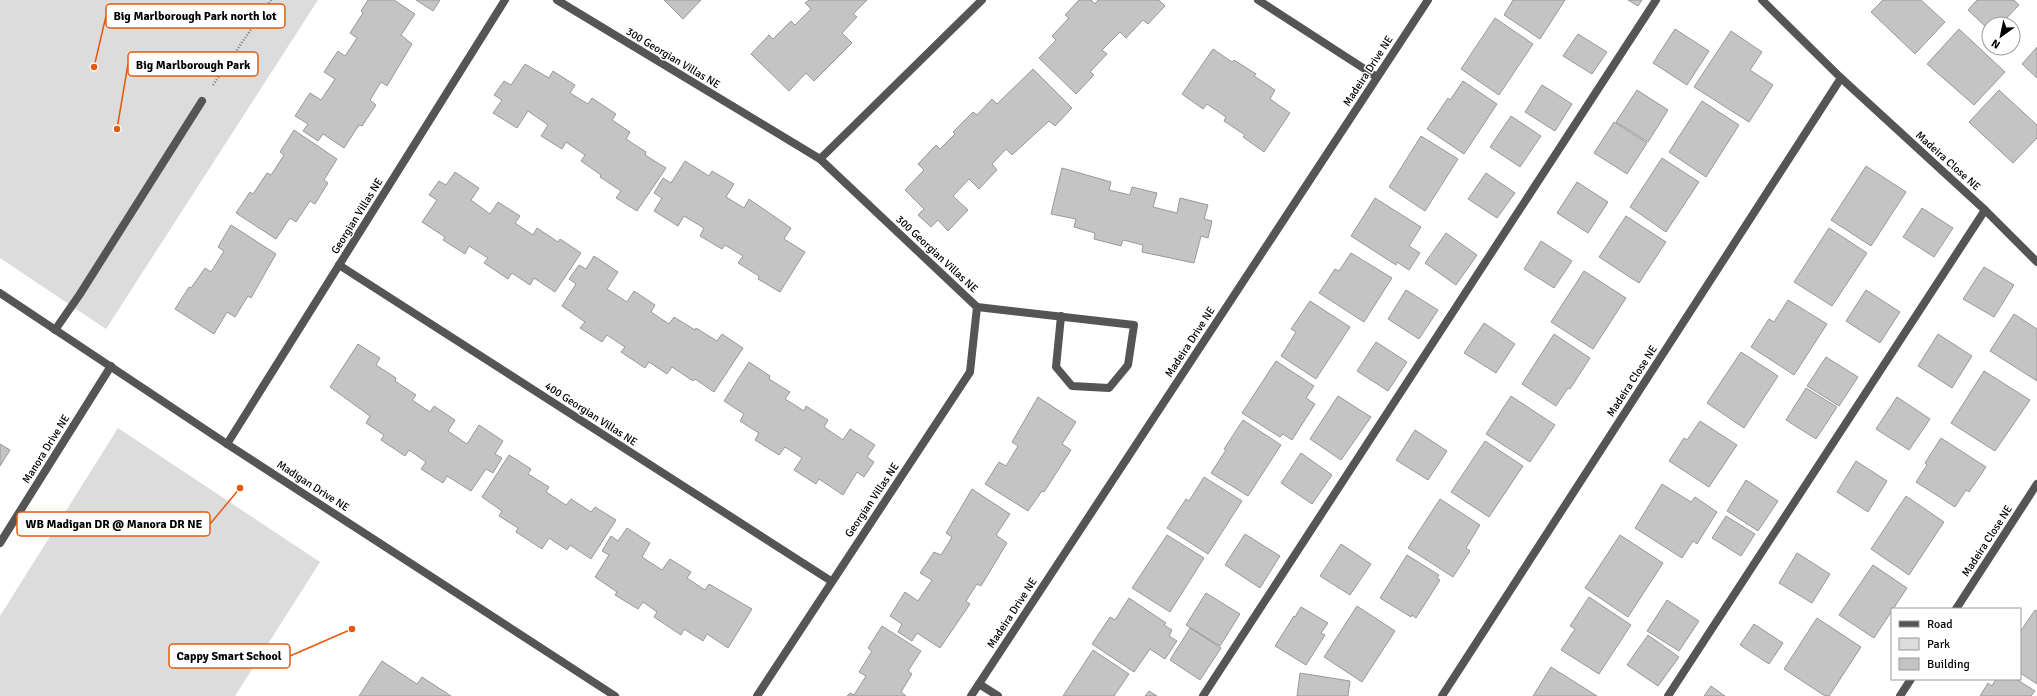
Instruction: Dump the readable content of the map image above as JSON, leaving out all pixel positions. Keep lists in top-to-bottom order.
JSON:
{
  "streets": {
    "street": [
      "300 Georgian Villas NE",
      "Madeira Drive NE",
      "Madeira Close NE",
      "Georgian Villas NE",
      "400 Georgian Villas NE",
      "Manora Drive NE",
      "Madigan Drive NE"
    ]
  },
  "crossings": [
    ["300 Georgian Villas NE", "Georgian Villas NE"],
    ["Georgian Villas NE", "400 Georgian Villas NE"],
    ["Georgian Villas NE", "Madigan Drive NE"],
    ["Manora Drive NE", "Madigan Drive NE"]
  ],
  "places": [
    "Big Marlborough Park north lot",
    "Big Marlborough Park",
    "WB Madigan DR @ Manora DR NE",
    "Cappy Smart School"
  ],
  "legend": ["Road", "Park", "Building"],
  "north": "bottom left"
}
